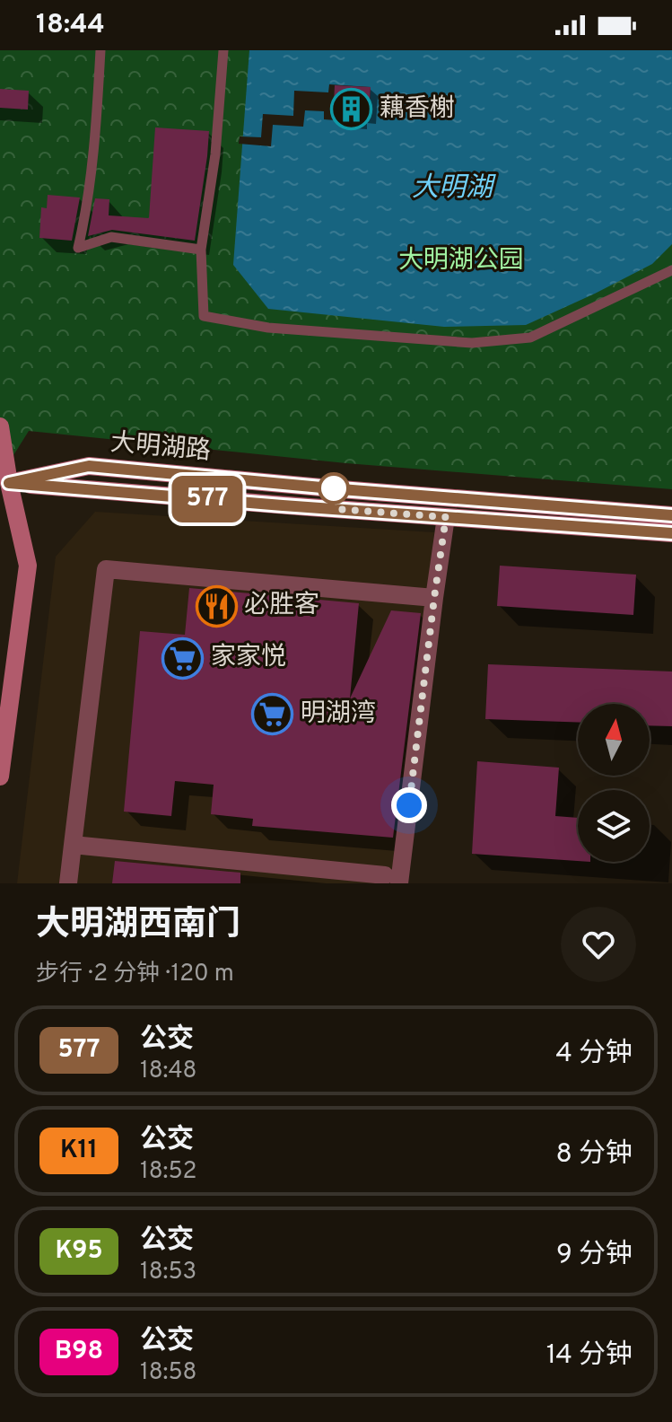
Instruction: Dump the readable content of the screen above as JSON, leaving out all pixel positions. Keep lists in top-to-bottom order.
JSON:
{
  "streets": {
    "main road": ["大明湖路"]
  },
  "water": ["大明湖"],
  "parks": ["大明湖公园"],
  "places": {
    "building": ["藕香榭"],
    "restaurant": ["必胜客"],
    "supermarket": ["家家悦", "明湖湾"]
  },
  "lines": ["bus line 577"],
  "north": "top",
  "page": {
    "status": "18:44",
    "on_map": "577",
    "heading": ["大明湖西南门", "步行 · 2 分钟 · 120 m"],
    "list": [
      {
        "mark": "577",
        "name": "公交",
        "note": "18:48",
        "value": "4 分钟"
      },
      {
        "mark": "K11",
        "name": "公交",
        "note": "18:52",
        "value": "8 分钟"
      },
      {
        "mark": "K95",
        "name": "公交",
        "note": "18:53",
        "value": "9 分钟"
      },
      {
        "mark": "B98",
        "name": "公交",
        "note": "18:58",
        "value": "14 分钟"
      }
    ]
  }
}
